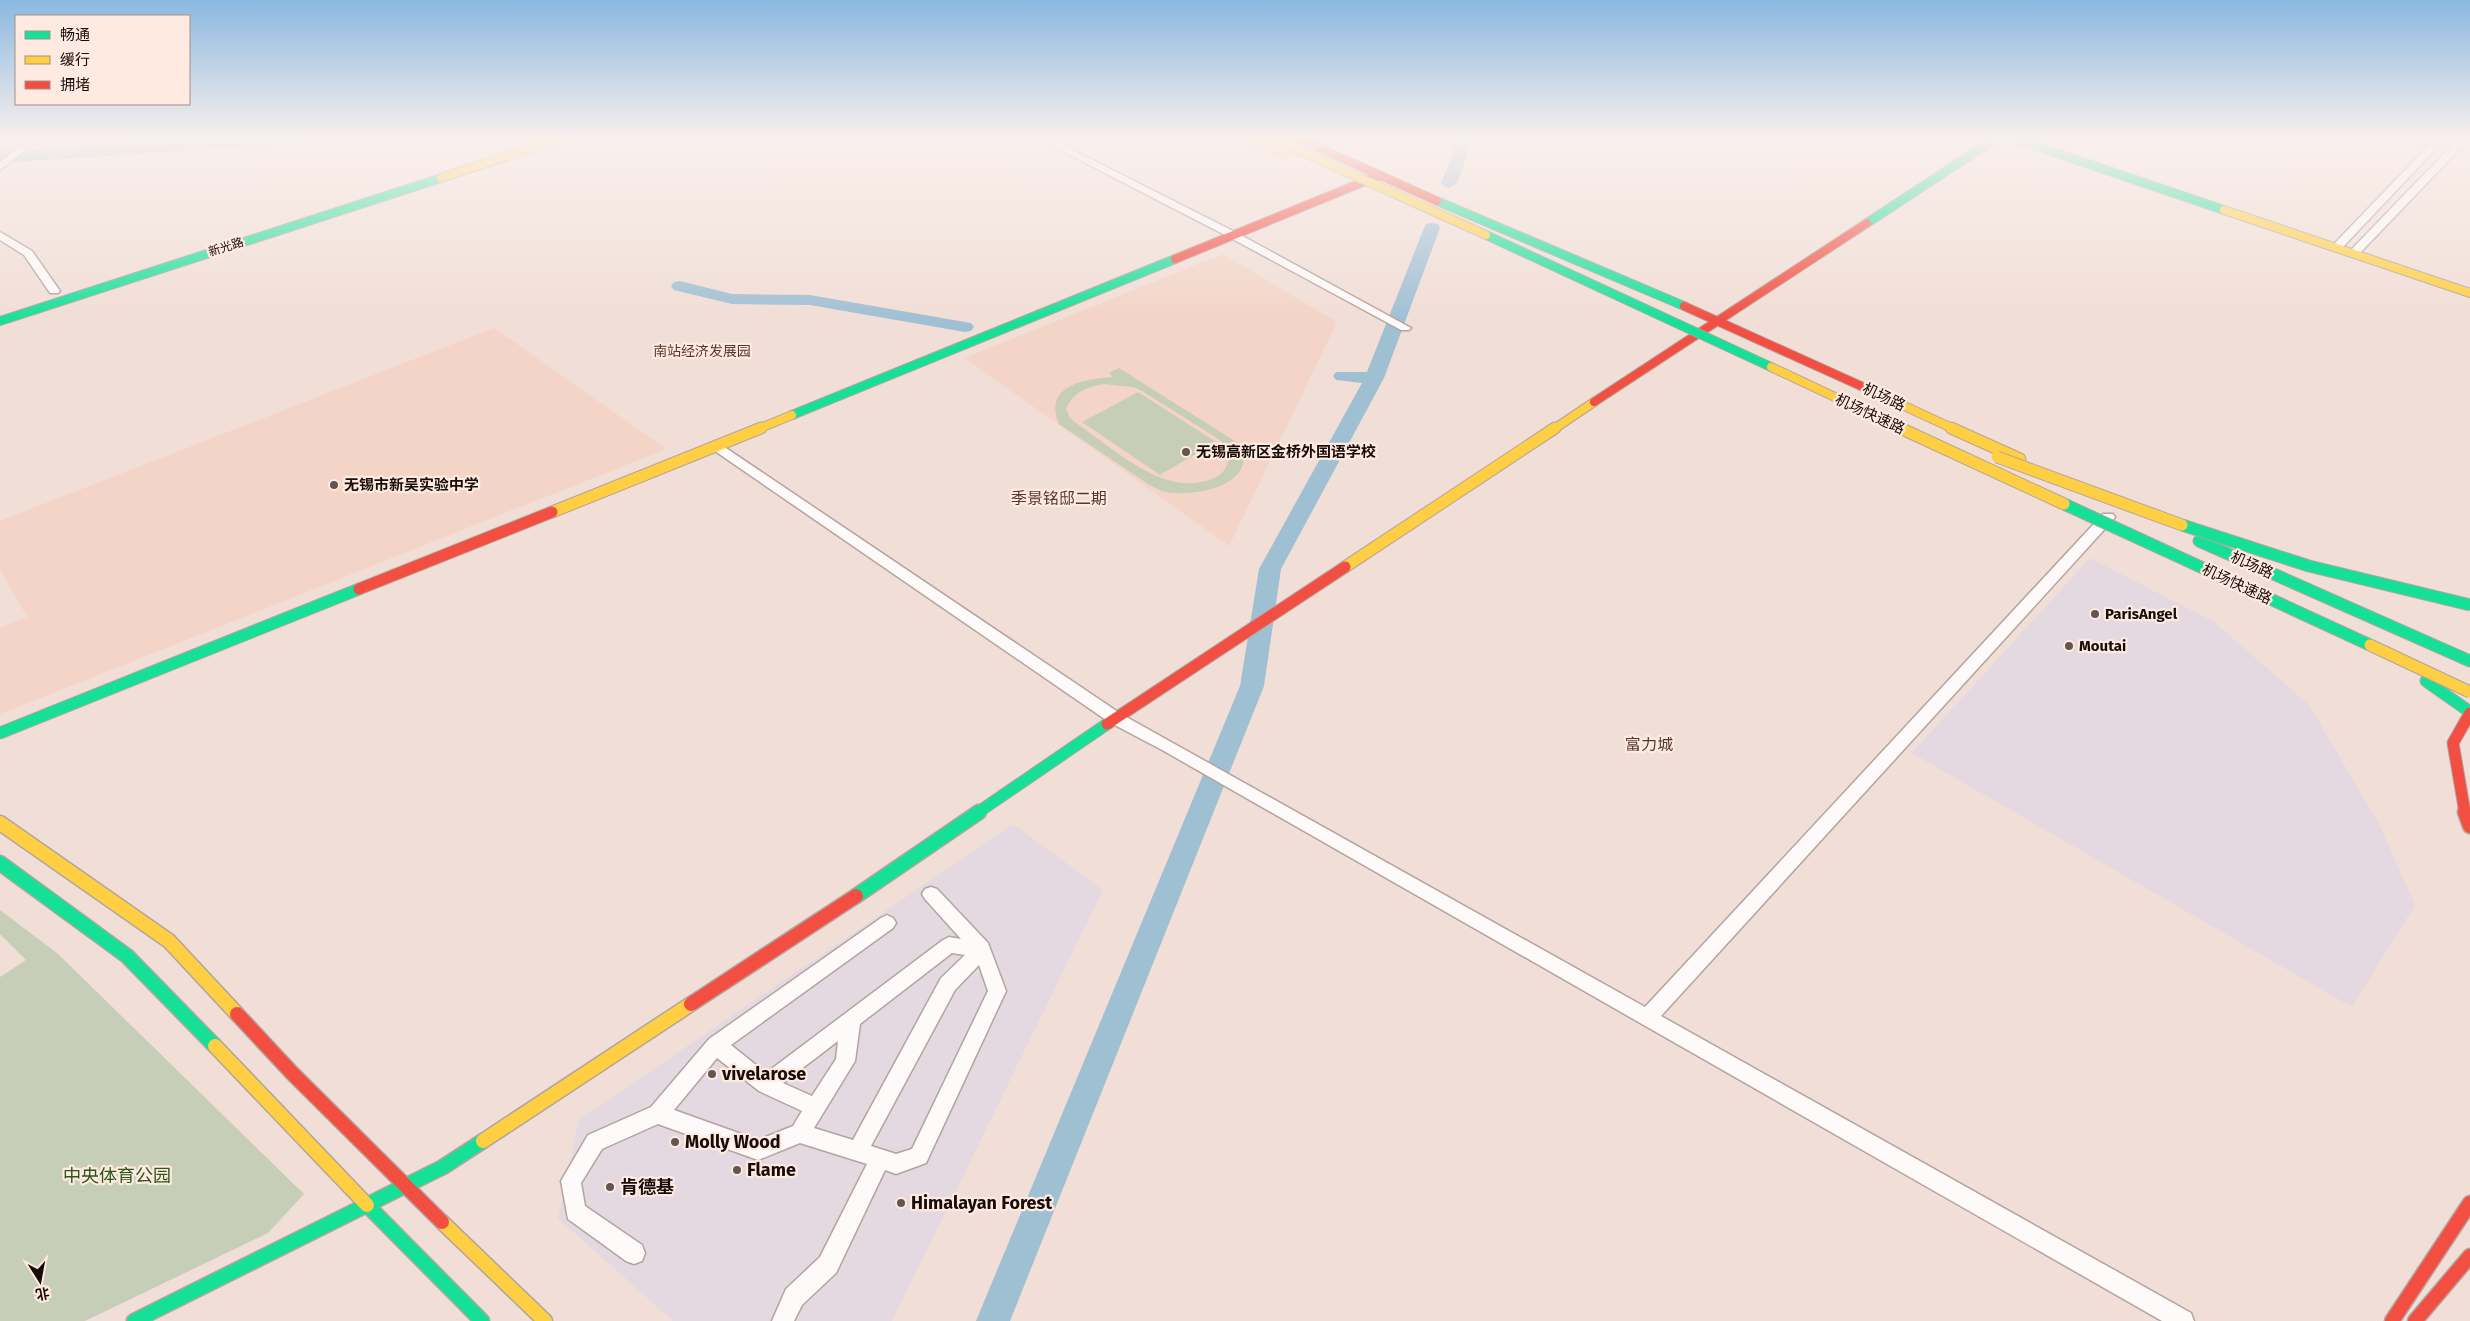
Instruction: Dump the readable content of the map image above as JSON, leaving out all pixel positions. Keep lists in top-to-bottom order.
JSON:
{
  "streets": {
    "main road": ["新光路", "机场路", "机场快速路"]
  },
  "crossings": [
    ["机场路", "机场快速路"]
  ],
  "districts": ["南站经济发展园", "季景铭邸二期", "富力城"],
  "parks": ["中央体育公园"],
  "places": [
    "无锡高新区金桥外国语学校",
    "无锡市新吴实验中学",
    "ParisAngel",
    "Moutai",
    "vivelarose",
    "Molly Wood",
    "Flame",
    "肯德基",
    "Himalayan Forest"
  ],
  "legend": ["畅通", "缓行", "拥堵"],
  "north": "bottom"
}
